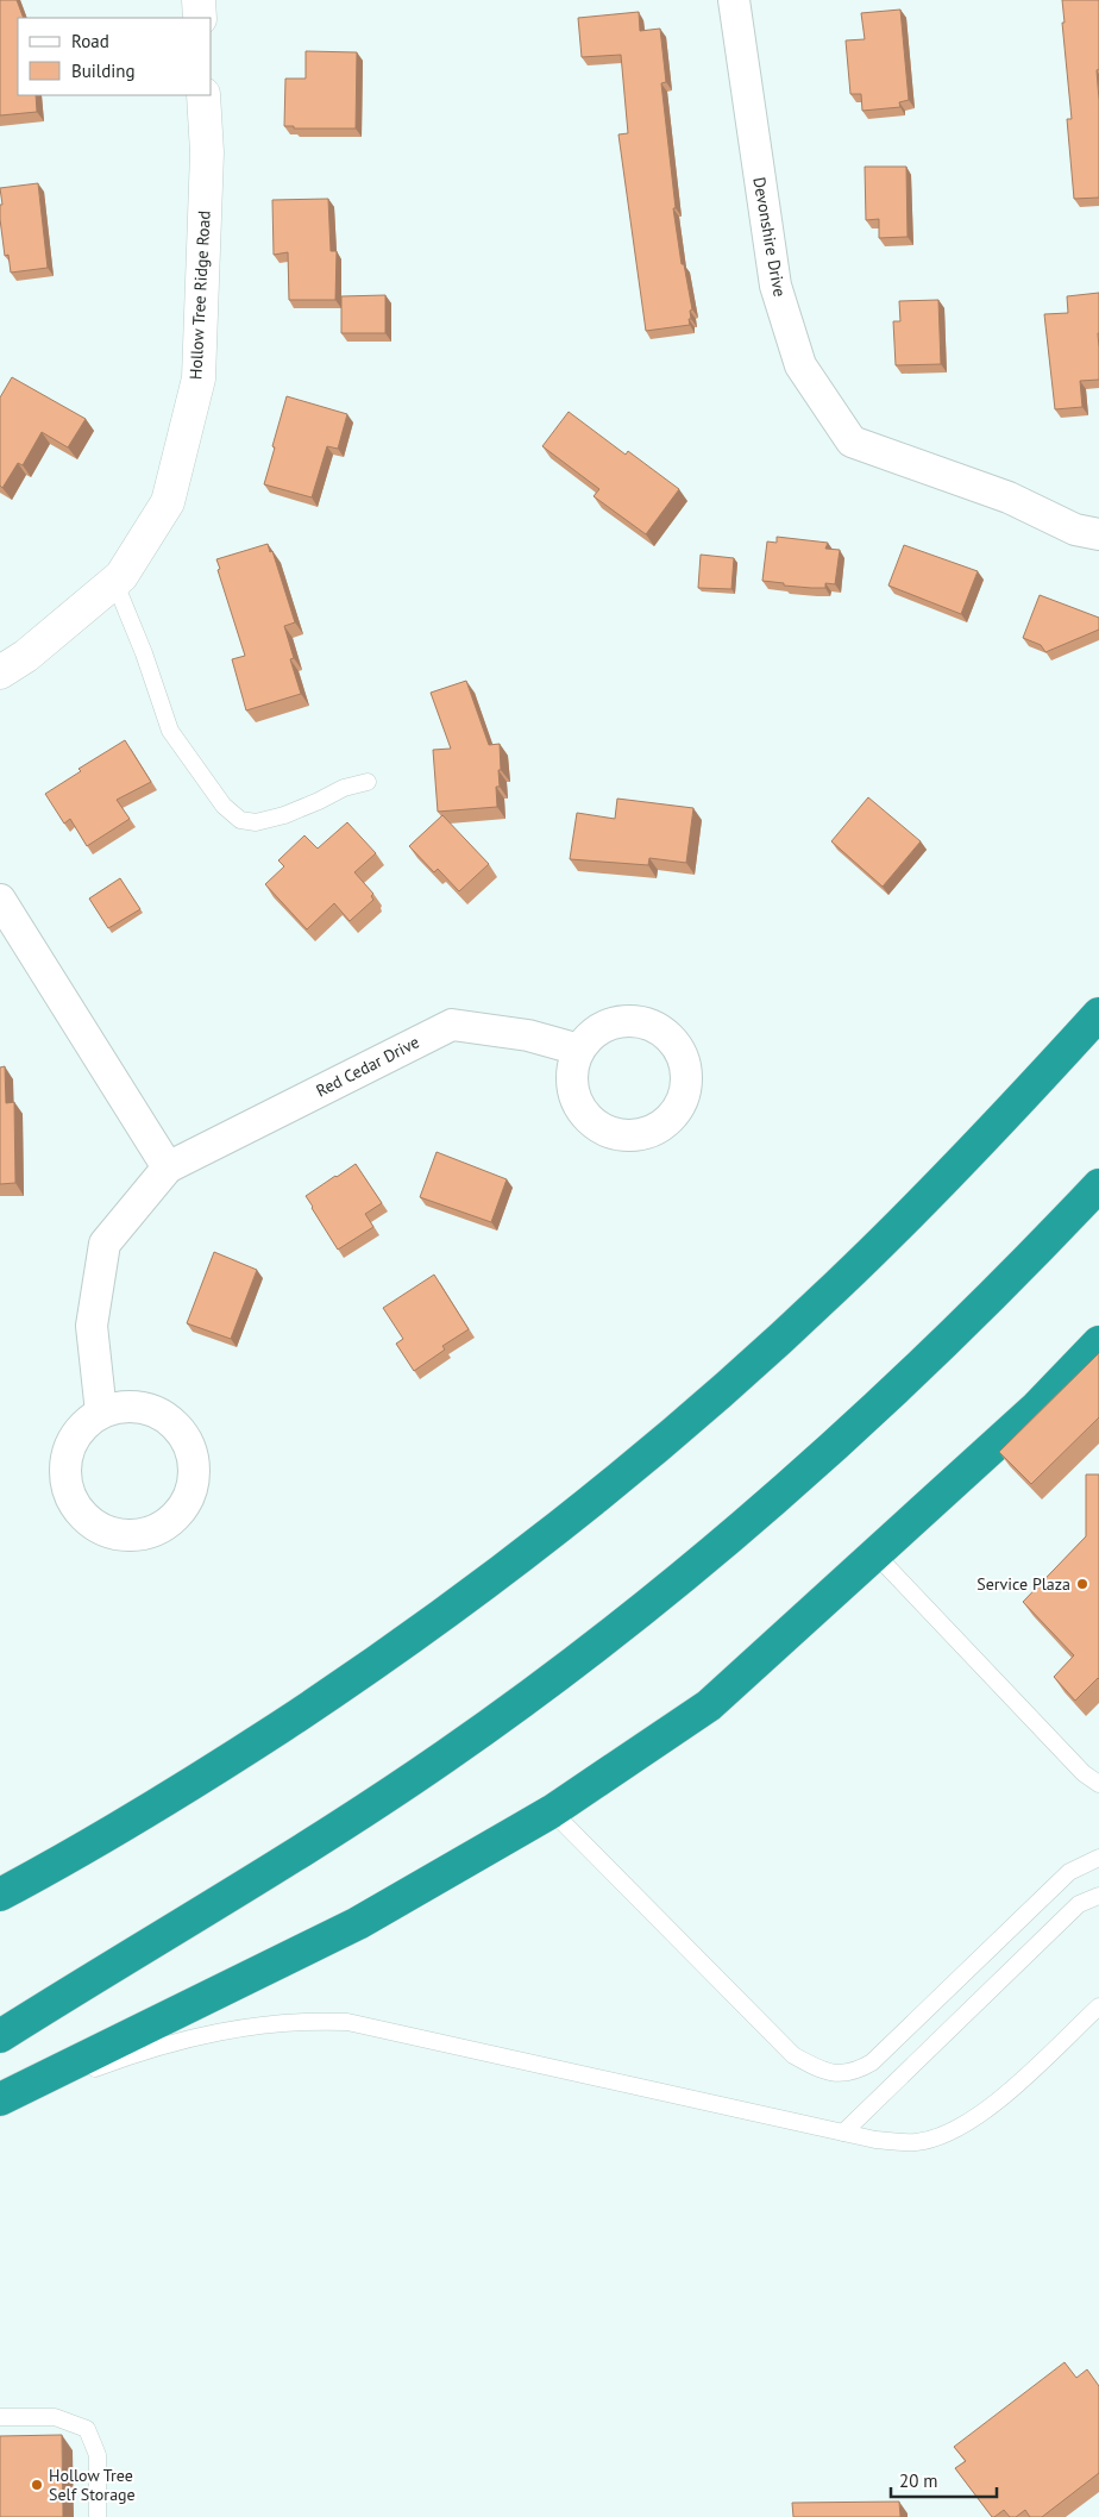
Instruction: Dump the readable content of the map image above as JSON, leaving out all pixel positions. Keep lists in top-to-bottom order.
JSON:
{
  "streets": {
    "main road": ["Hollow Tree Ridge Road"],
    "street": ["Devonshire Drive", "Red Cedar Drive"]
  },
  "places": ["Service Plaza", "Hollow Tree Self Storage"],
  "legend": ["Road", "Building"],
  "scale_bar": "20 m"
}
